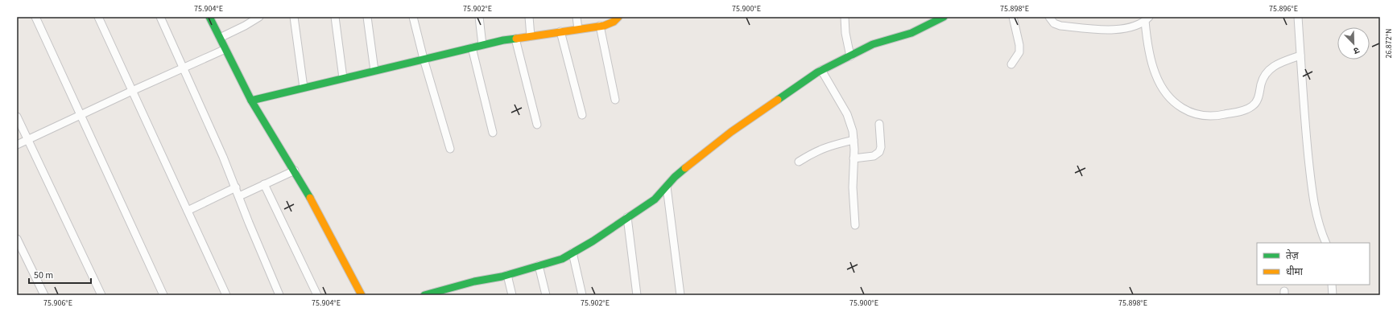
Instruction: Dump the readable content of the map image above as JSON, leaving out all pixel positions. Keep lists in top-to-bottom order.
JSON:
{
  "legend": ["तेज़", "धीमा"],
  "scale_bar": "50 m",
  "north": "bottom right",
  "coordinates": [
    "75.904°E",
    "75.902°E",
    "75.900°E",
    "75.898°E",
    "75.896°E",
    "26.872°N",
    "75.906°E"
  ]
}
